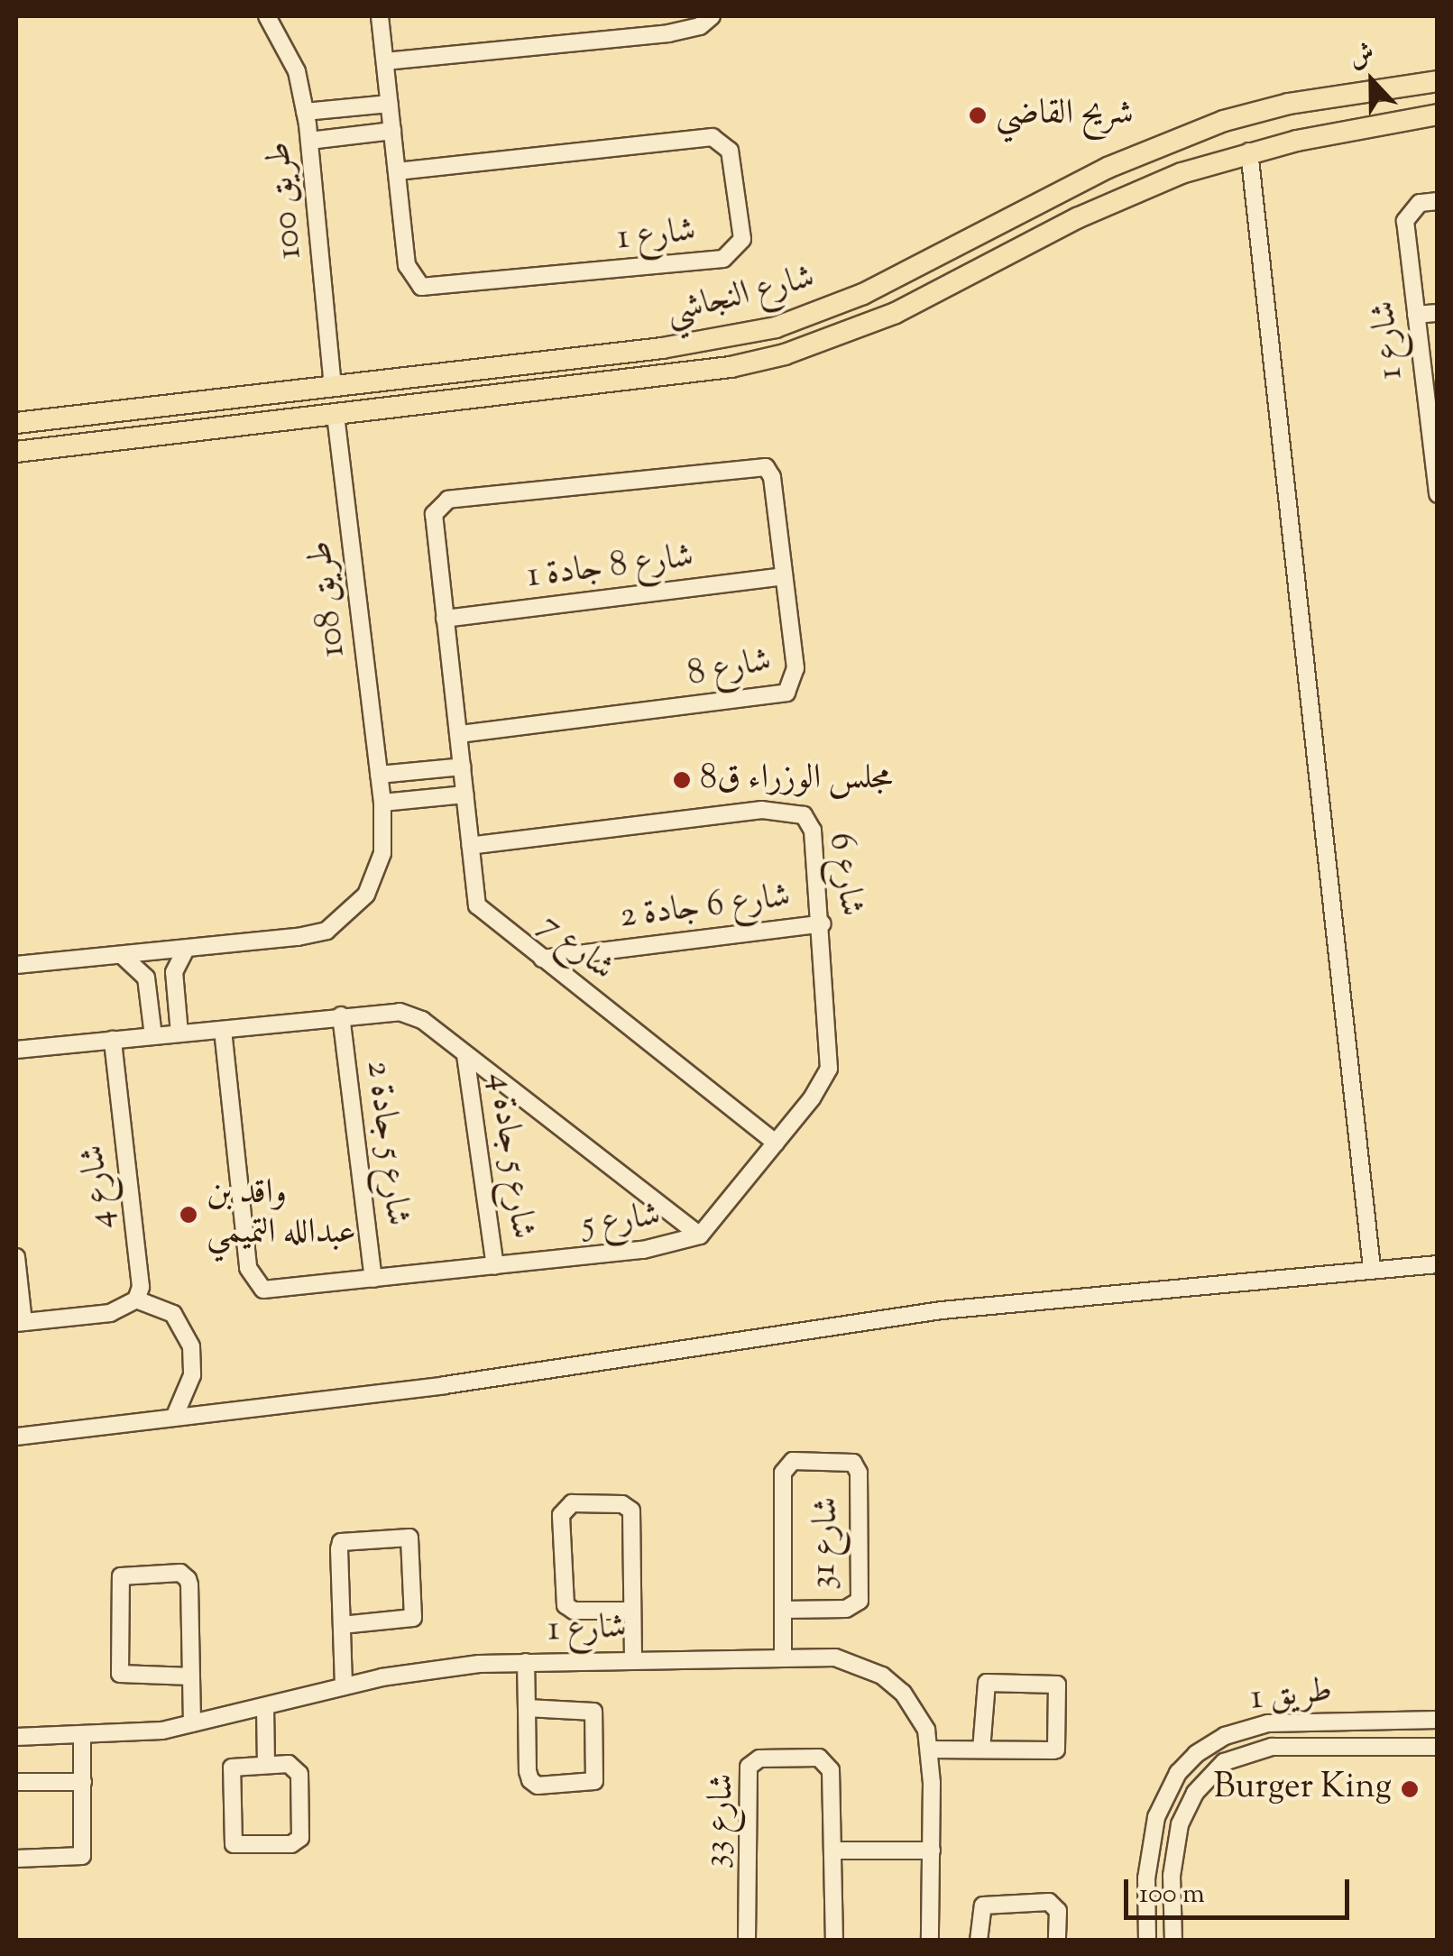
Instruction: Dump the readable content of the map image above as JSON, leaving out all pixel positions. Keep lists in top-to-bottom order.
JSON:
{
  "streets": {
    "main road": ["شارع النجاشي"],
    "street": [
      "طريق 100",
      "شارع 1",
      "شارع 8 جادة 1",
      "طريق 108",
      "شارع 8",
      "شارع 6",
      "شارع 6 جادة 2",
      "شارع 7",
      "شارع 5 جادة 2",
      "شارع 5 جادة 4",
      "شارع 4",
      "شارع 5",
      "شارع 31",
      "طريق 1",
      "شارع 33"
    ]
  },
  "crossings": [
    ["طريق 100", "شارع النجاشي"],
    ["شارع 1", "شارع 31"],
    ["شارع النجاشي", "طريق 108"],
    ["شارع 8 جادة 1", "شارع 8"],
    ["شارع 8", "شارع 7"],
    ["شارع 6", "شارع 6 جادة 2"],
    ["شارع 6", "شارع 7"],
    ["شارع 6", "شارع 5"],
    ["شارع 6 جادة 2", "شارع 7"],
    ["شارع 5 جادة 2", "شارع 5"],
    ["شارع 5 جادة 4", "شارع 5"],
    ["شارع 4", "شارع 5"]
  ],
  "places": [
    "شريح القاضي",
    "مجلس الوزراء ق8",
    "واقد بن عبدالله التميمي",
    "Burger King"
  ],
  "scale_bar": "100 m",
  "north": "top"
}
